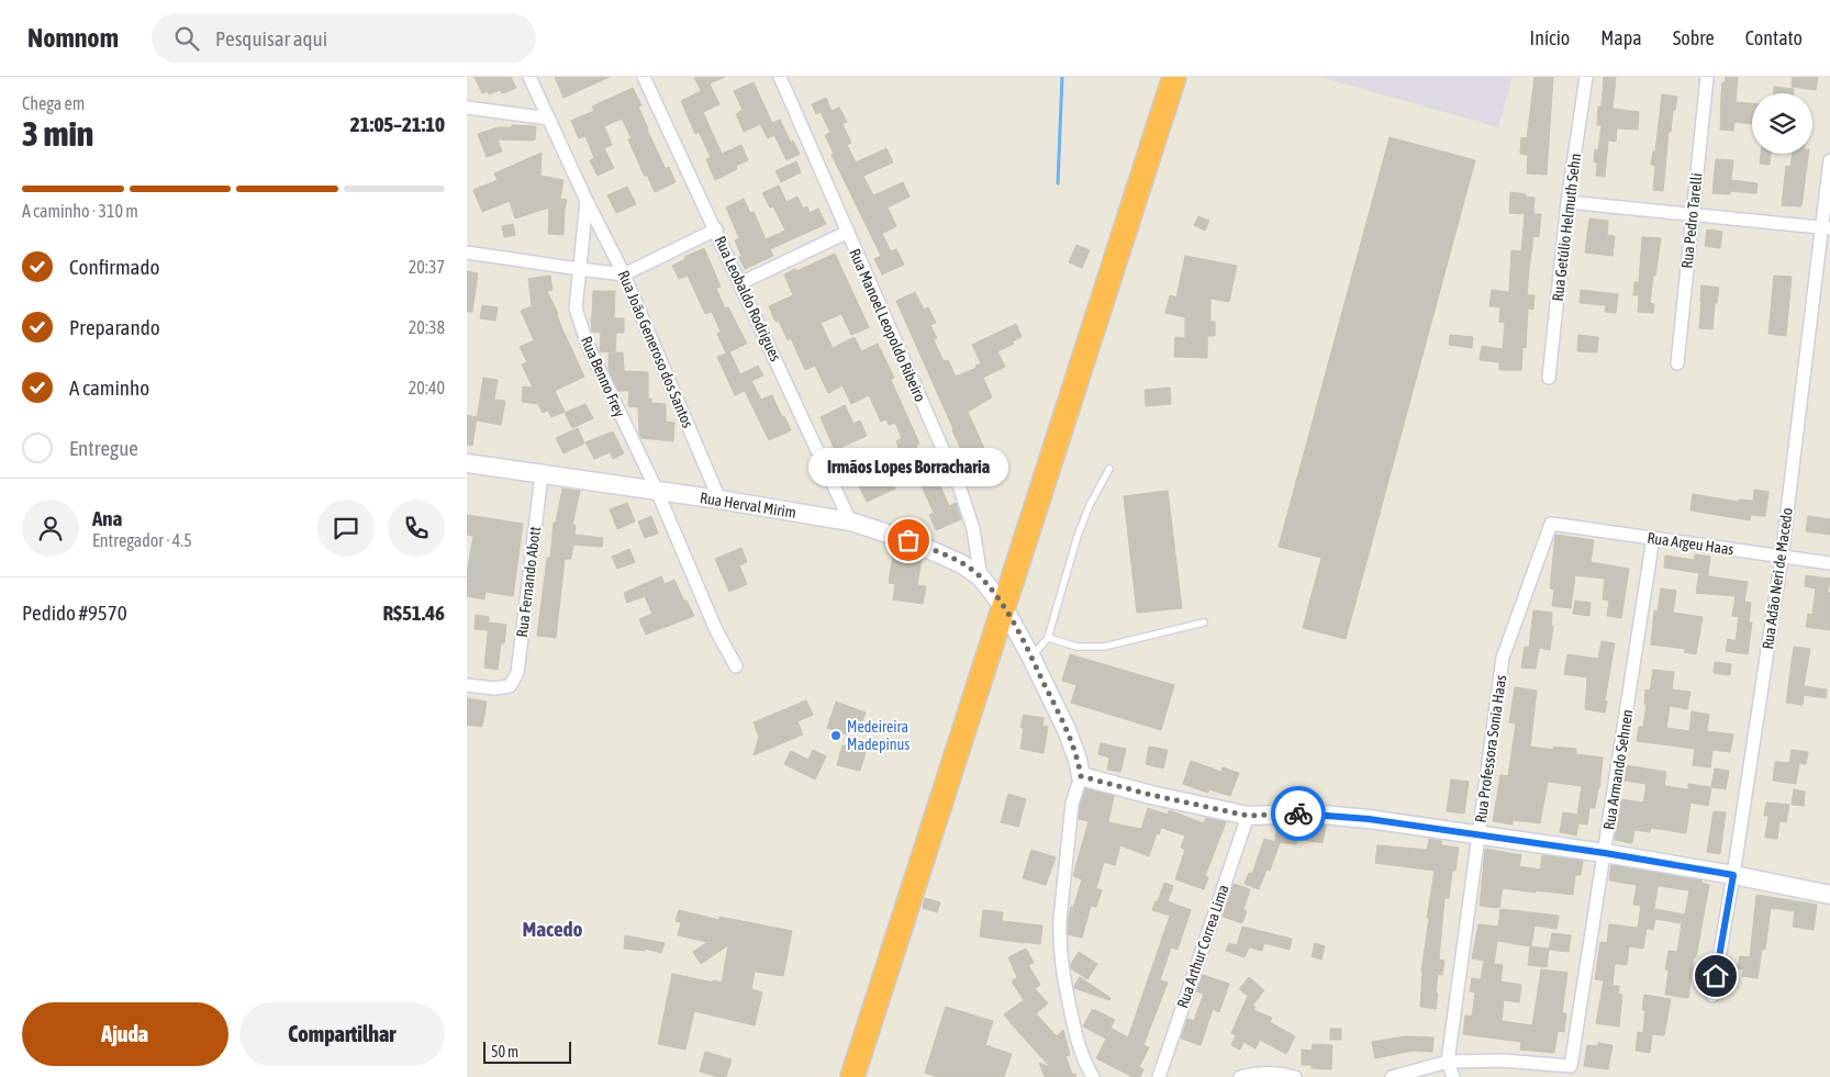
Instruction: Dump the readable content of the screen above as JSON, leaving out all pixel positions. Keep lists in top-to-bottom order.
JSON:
{
  "streets": {
    "street": [
      "Rua Pedro Tarelli",
      "Rua Getúlio Helmuth Sehn",
      "Rua Leobaldo Rodrigues",
      "Rua Manoel Leopoldo Ribeiro",
      "Rua João Generoso dos Santos",
      "Rua Benno Frey",
      "Rua Herval Mirim",
      "Rua Argeu Haas",
      "Rua Adão Neri de Macedo",
      "Rua Fernando Abott",
      "Rua Professora Sonia Haas",
      "Rua Armando Sehnen",
      "Rua Arthur Correa Lima"
    ]
  },
  "crossings": [
    ["Rua Leobaldo Rodrigues", "Rua Herval Mirim"],
    ["Rua Manoel Leopoldo Ribeiro", "Rua Herval Mirim"],
    ["Rua João Generoso dos Santos", "Rua Benno Frey"],
    ["Rua João Generoso dos Santos", "Rua Herval Mirim"],
    ["Rua Benno Frey", "Rua Herval Mirim"],
    ["Rua Herval Mirim", "Rua Fernando Abott"],
    ["Rua Argeu Haas", "Rua Adão Neri de Macedo"],
    ["Rua Argeu Haas", "Rua Professora Sonia Haas"],
    ["Rua Argeu Haas", "Rua Armando Sehnen"],
    ["Rua Professora Sonia Haas", "Rua Armando Sehnen"]
  ],
  "districts": ["Macedo"],
  "places": ["Irmãos Lopes Borracharia", "Medeireira Madepinus"],
  "scale_bar": "50 m",
  "page": {
    "header": "Nomnom",
    "search": "Pesquisar aqui",
    "nav": [
      "Início",
      "Mapa",
      "Sobre",
      "Contato"
    ],
    "heading": ["3 min", "Chega em", "21:05–21:10"],
    "panel": [
      "Ana",
      "Entregador · 4.5",
      "Pedido #9570",
      "R$51.46"
    ],
    "bar": "A caminho · 310 m",
    "list": [
      ["Confirmado", "20:37"],
      ["Preparando", "20:38"],
      ["A caminho", "20:40"],
      "Entregue"
    ],
    "bubble": "Irmãos Lopes Borracharia",
    "buttons": ["Ajuda", "Compartilhar"],
    "scale": "50 m"
  }
}
